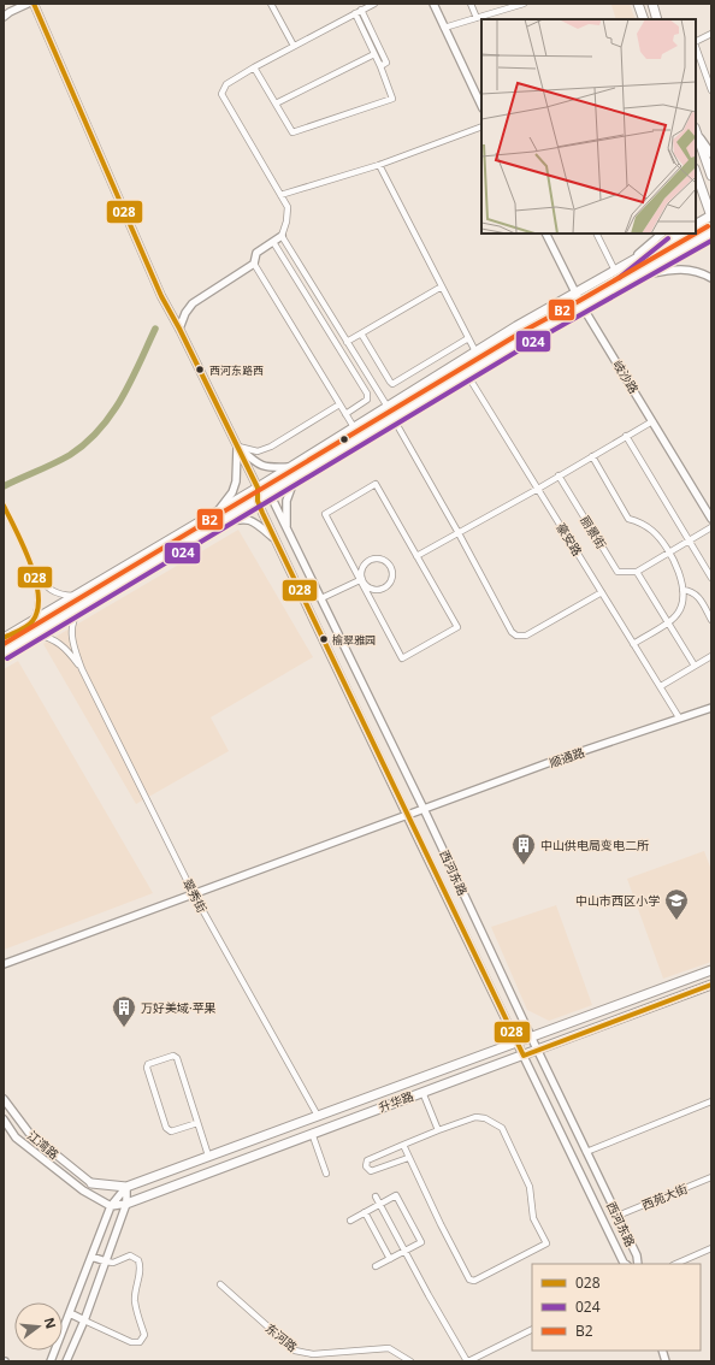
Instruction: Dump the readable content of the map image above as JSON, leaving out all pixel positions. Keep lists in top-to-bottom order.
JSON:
{
  "streets": {
    "main road": ["升华路"],
    "street": [
      "岐沙路",
      "丽景街",
      "豪安路",
      "顺通路",
      "西河东路",
      "翠秀街",
      "江湾路",
      "西苑大街",
      "东河路"
    ]
  },
  "crossings": [
    ["豪安路", "顺通路"],
    ["顺通路", "西河东路"],
    ["顺通路", "翠秀街"],
    ["西河东路", "升华路"],
    ["西河东路", "西苑大街"],
    ["翠秀街", "升华路"],
    ["升华路", "江湾路"]
  ],
  "places": {
    "other": ["西河东路西", "榆翠雅园"],
    "building": ["中山供电局变电二所", "万好美域·苹果"],
    "school or university": ["中山市西区小学"]
  },
  "lines": ["transit line 028", "transit line B2", "transit line 024"],
  "legend": ["028", "024", "B2"],
  "north": "right"
}
